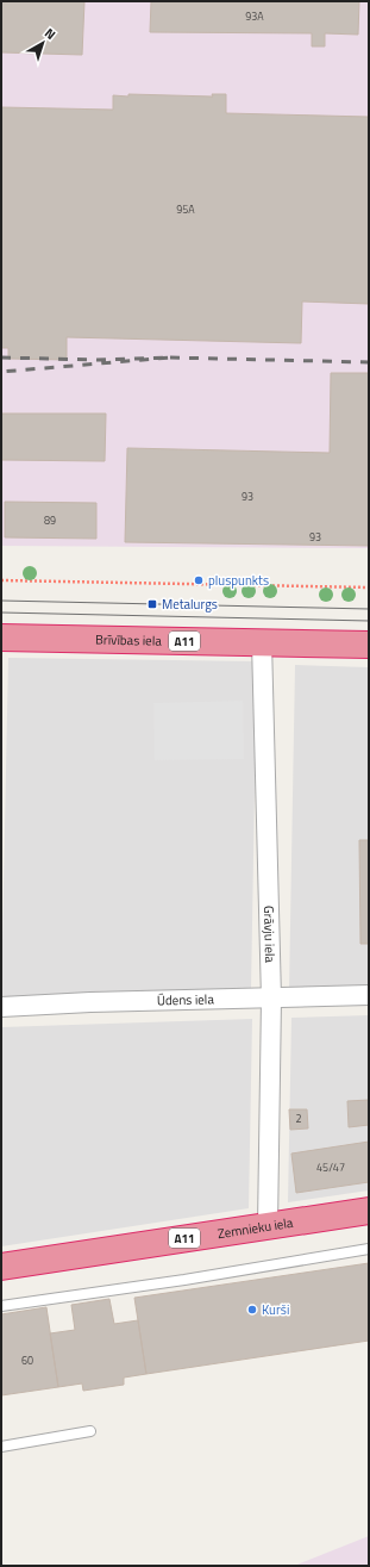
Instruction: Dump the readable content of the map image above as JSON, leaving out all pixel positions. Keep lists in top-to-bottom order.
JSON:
{
  "streets": {
    "highway": ["Brīvības iela", "A11", "Zemnieku iela"],
    "street": ["Grāvju iela", "Ūdens iela"]
  },
  "crossings": [
    ["Brīvības iela", "Grāvju iela"],
    ["Grāvju iela", "Ūdens iela"],
    ["Grāvju iela", "Zemnieku iela"]
  ],
  "places": {
    "other": ["pluspunkts", "Kurši"],
    "transit": ["Metalurgs"]
  },
  "house_numbers": [
    "93A",
    "95A",
    "93",
    "89",
    "93",
    "2",
    "45/47",
    "60"
  ],
  "north": "top right"
}
